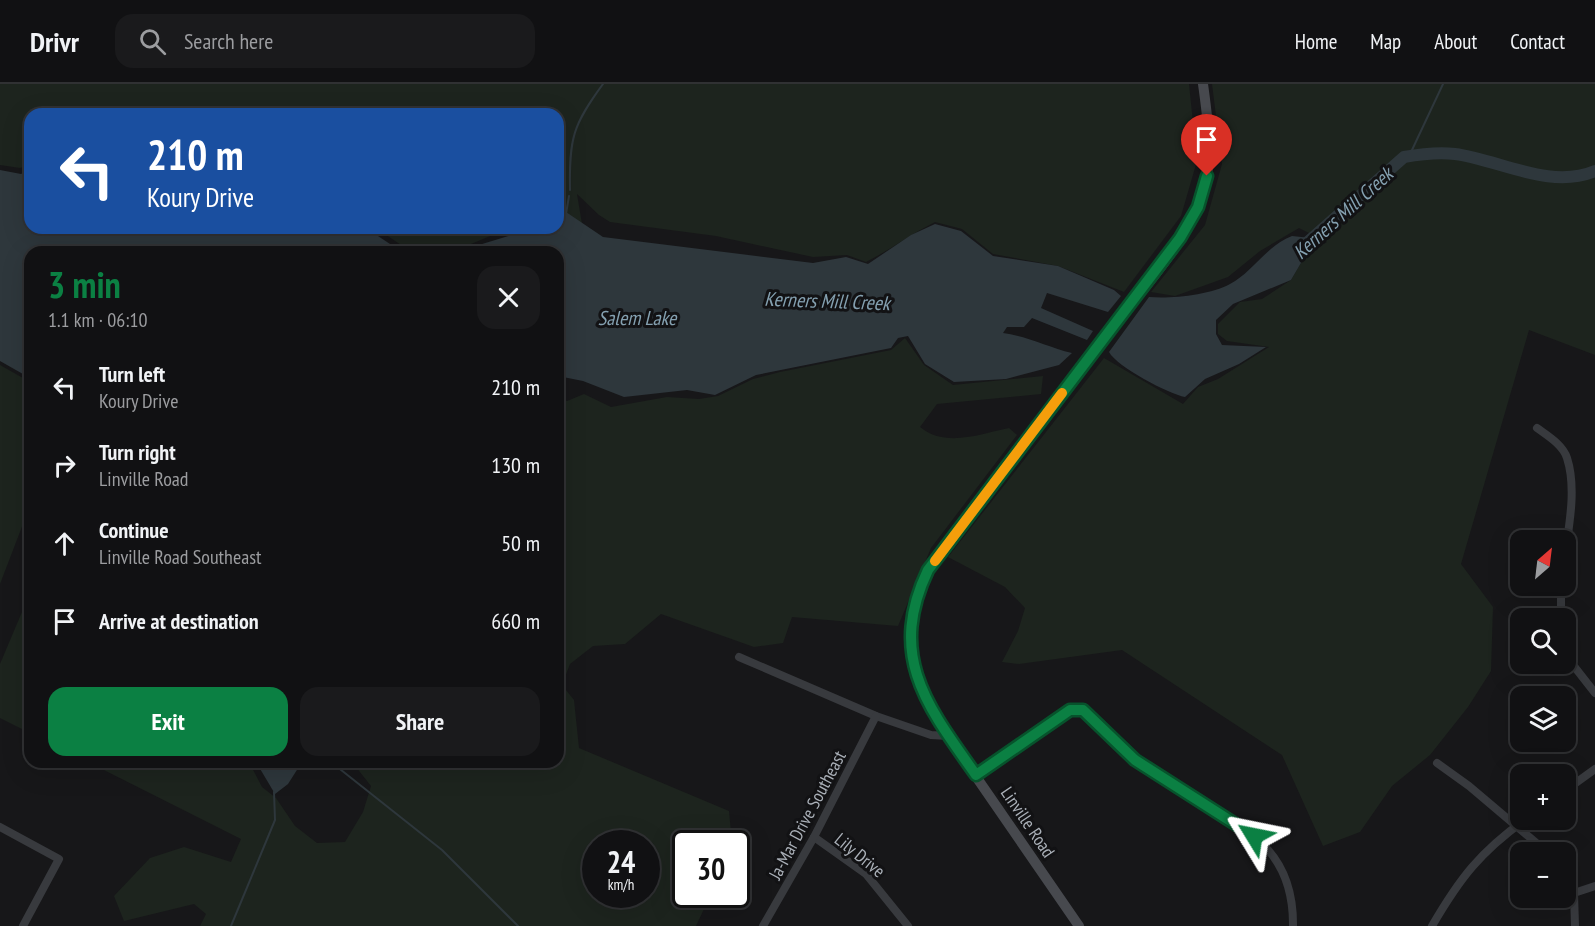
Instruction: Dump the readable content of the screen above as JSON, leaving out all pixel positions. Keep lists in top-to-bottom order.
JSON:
{
  "streets": {
    "main road": ["Linville Road"],
    "street": ["Ja-Mar Drive Southeast", "Lily Drive"]
  },
  "crossings": [
    ["Ja-Mar Drive Southeast", "Lily Drive"]
  ],
  "water": ["Kerners Mill Creek", "Salem Lake"],
  "north": "top right",
  "page": {
    "header": "Drivr",
    "search": "Search here",
    "nav": [
      "Home",
      "Map",
      "About",
      "Contact"
    ],
    "turn": ["210 m", "Koury Drive"],
    "heading": ["3 min", "1.1 km · 06:10"],
    "list": [
      {
        "name": "Turn left",
        "note": "Koury Drive",
        "value": "210 m"
      },
      {
        "name": "Turn right",
        "note": "Linville Road",
        "value": "130 m"
      },
      {
        "name": "Continue",
        "note": "Linville Road Southeast",
        "value": "50 m"
      },
      {
        "name": "Arrive at destination",
        "value": "660 m"
      }
    ],
    "map_buttons": ["+", "−"],
    "buttons": ["Exit", "Share"],
    "speed": "24 km/h",
    "limit": "30"
  }
}
